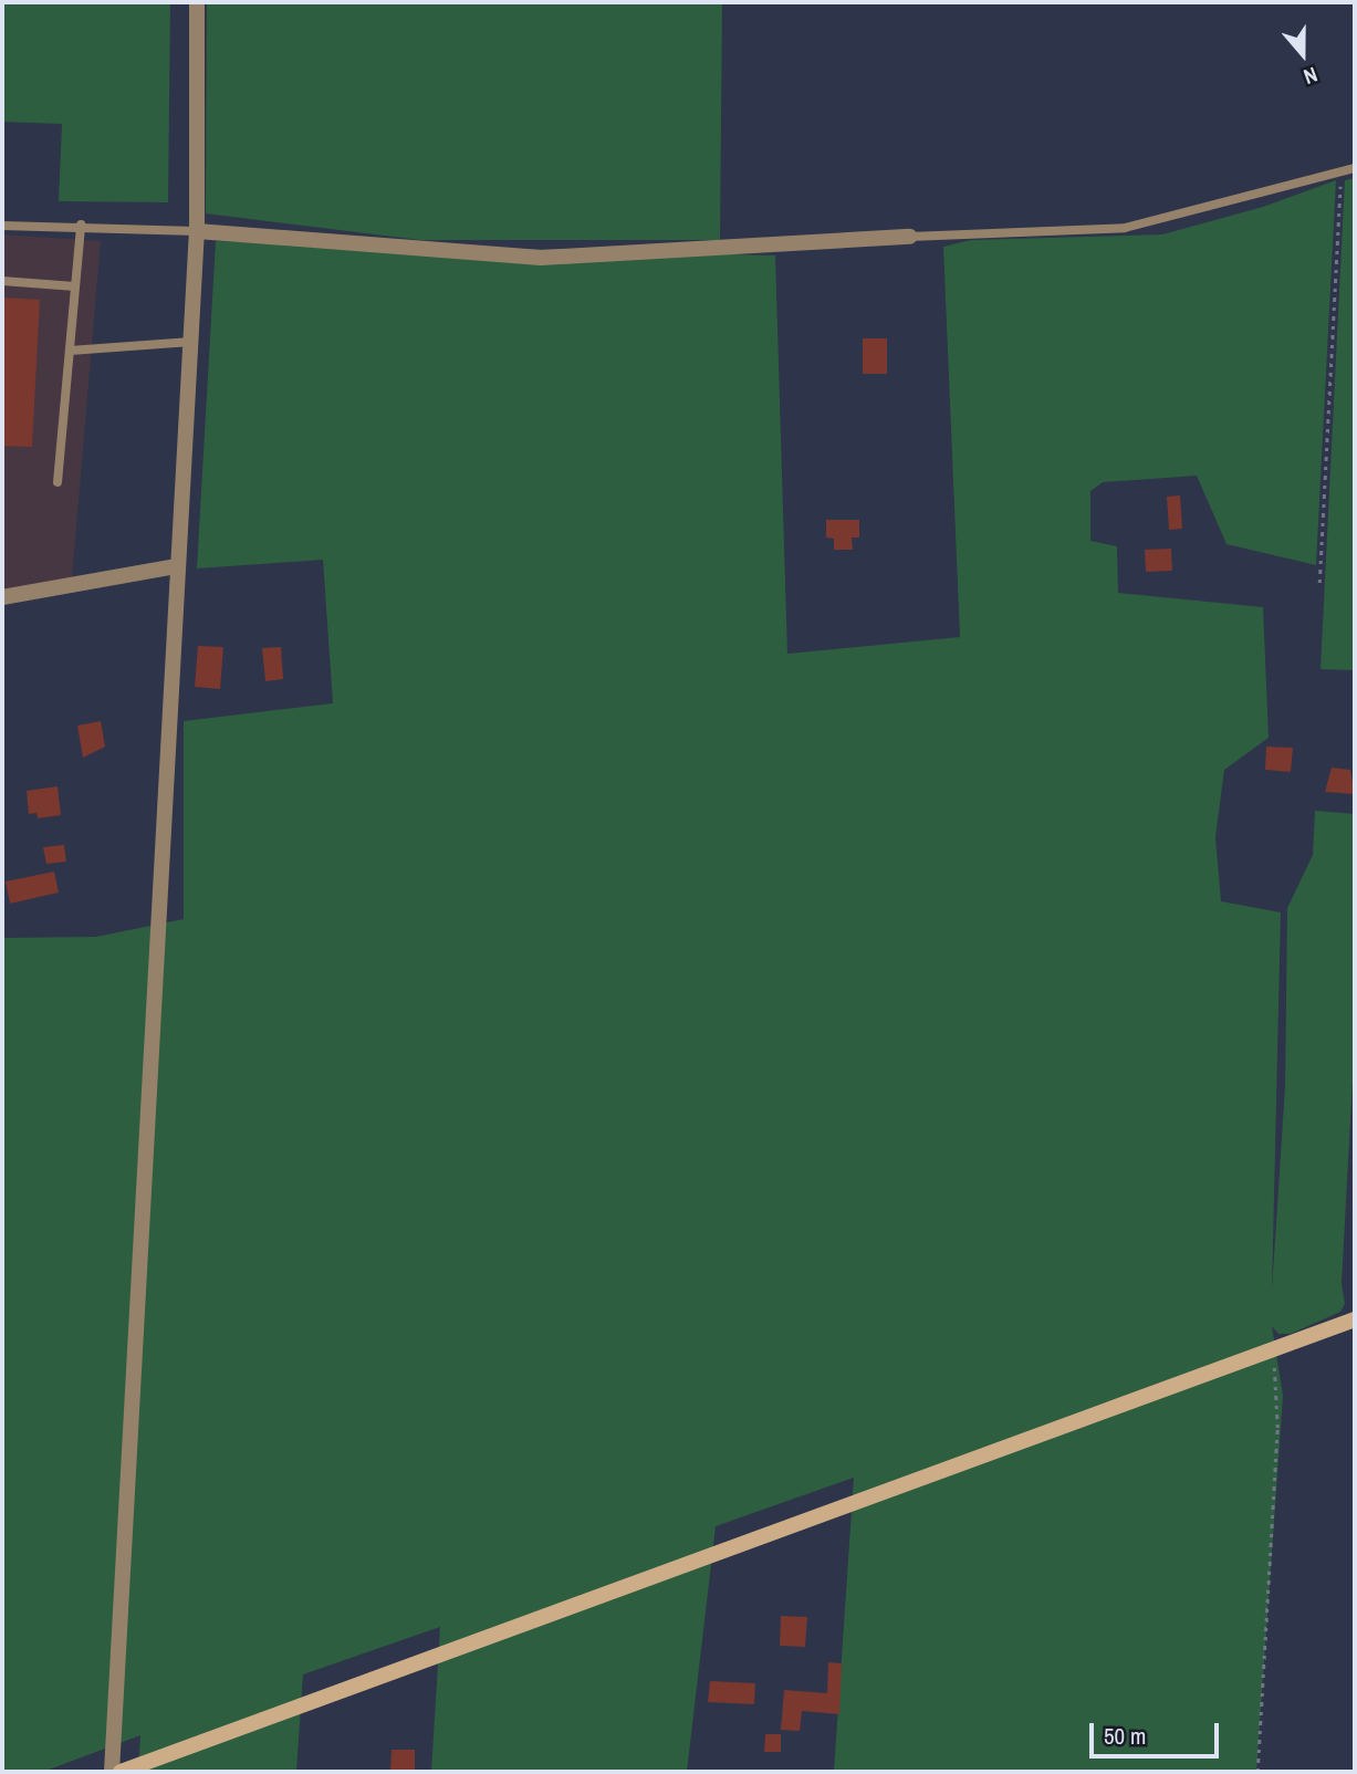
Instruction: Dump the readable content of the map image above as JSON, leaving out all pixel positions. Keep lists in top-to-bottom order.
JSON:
{
  "scale_bar": "50 m",
  "north": "bottom"
}
